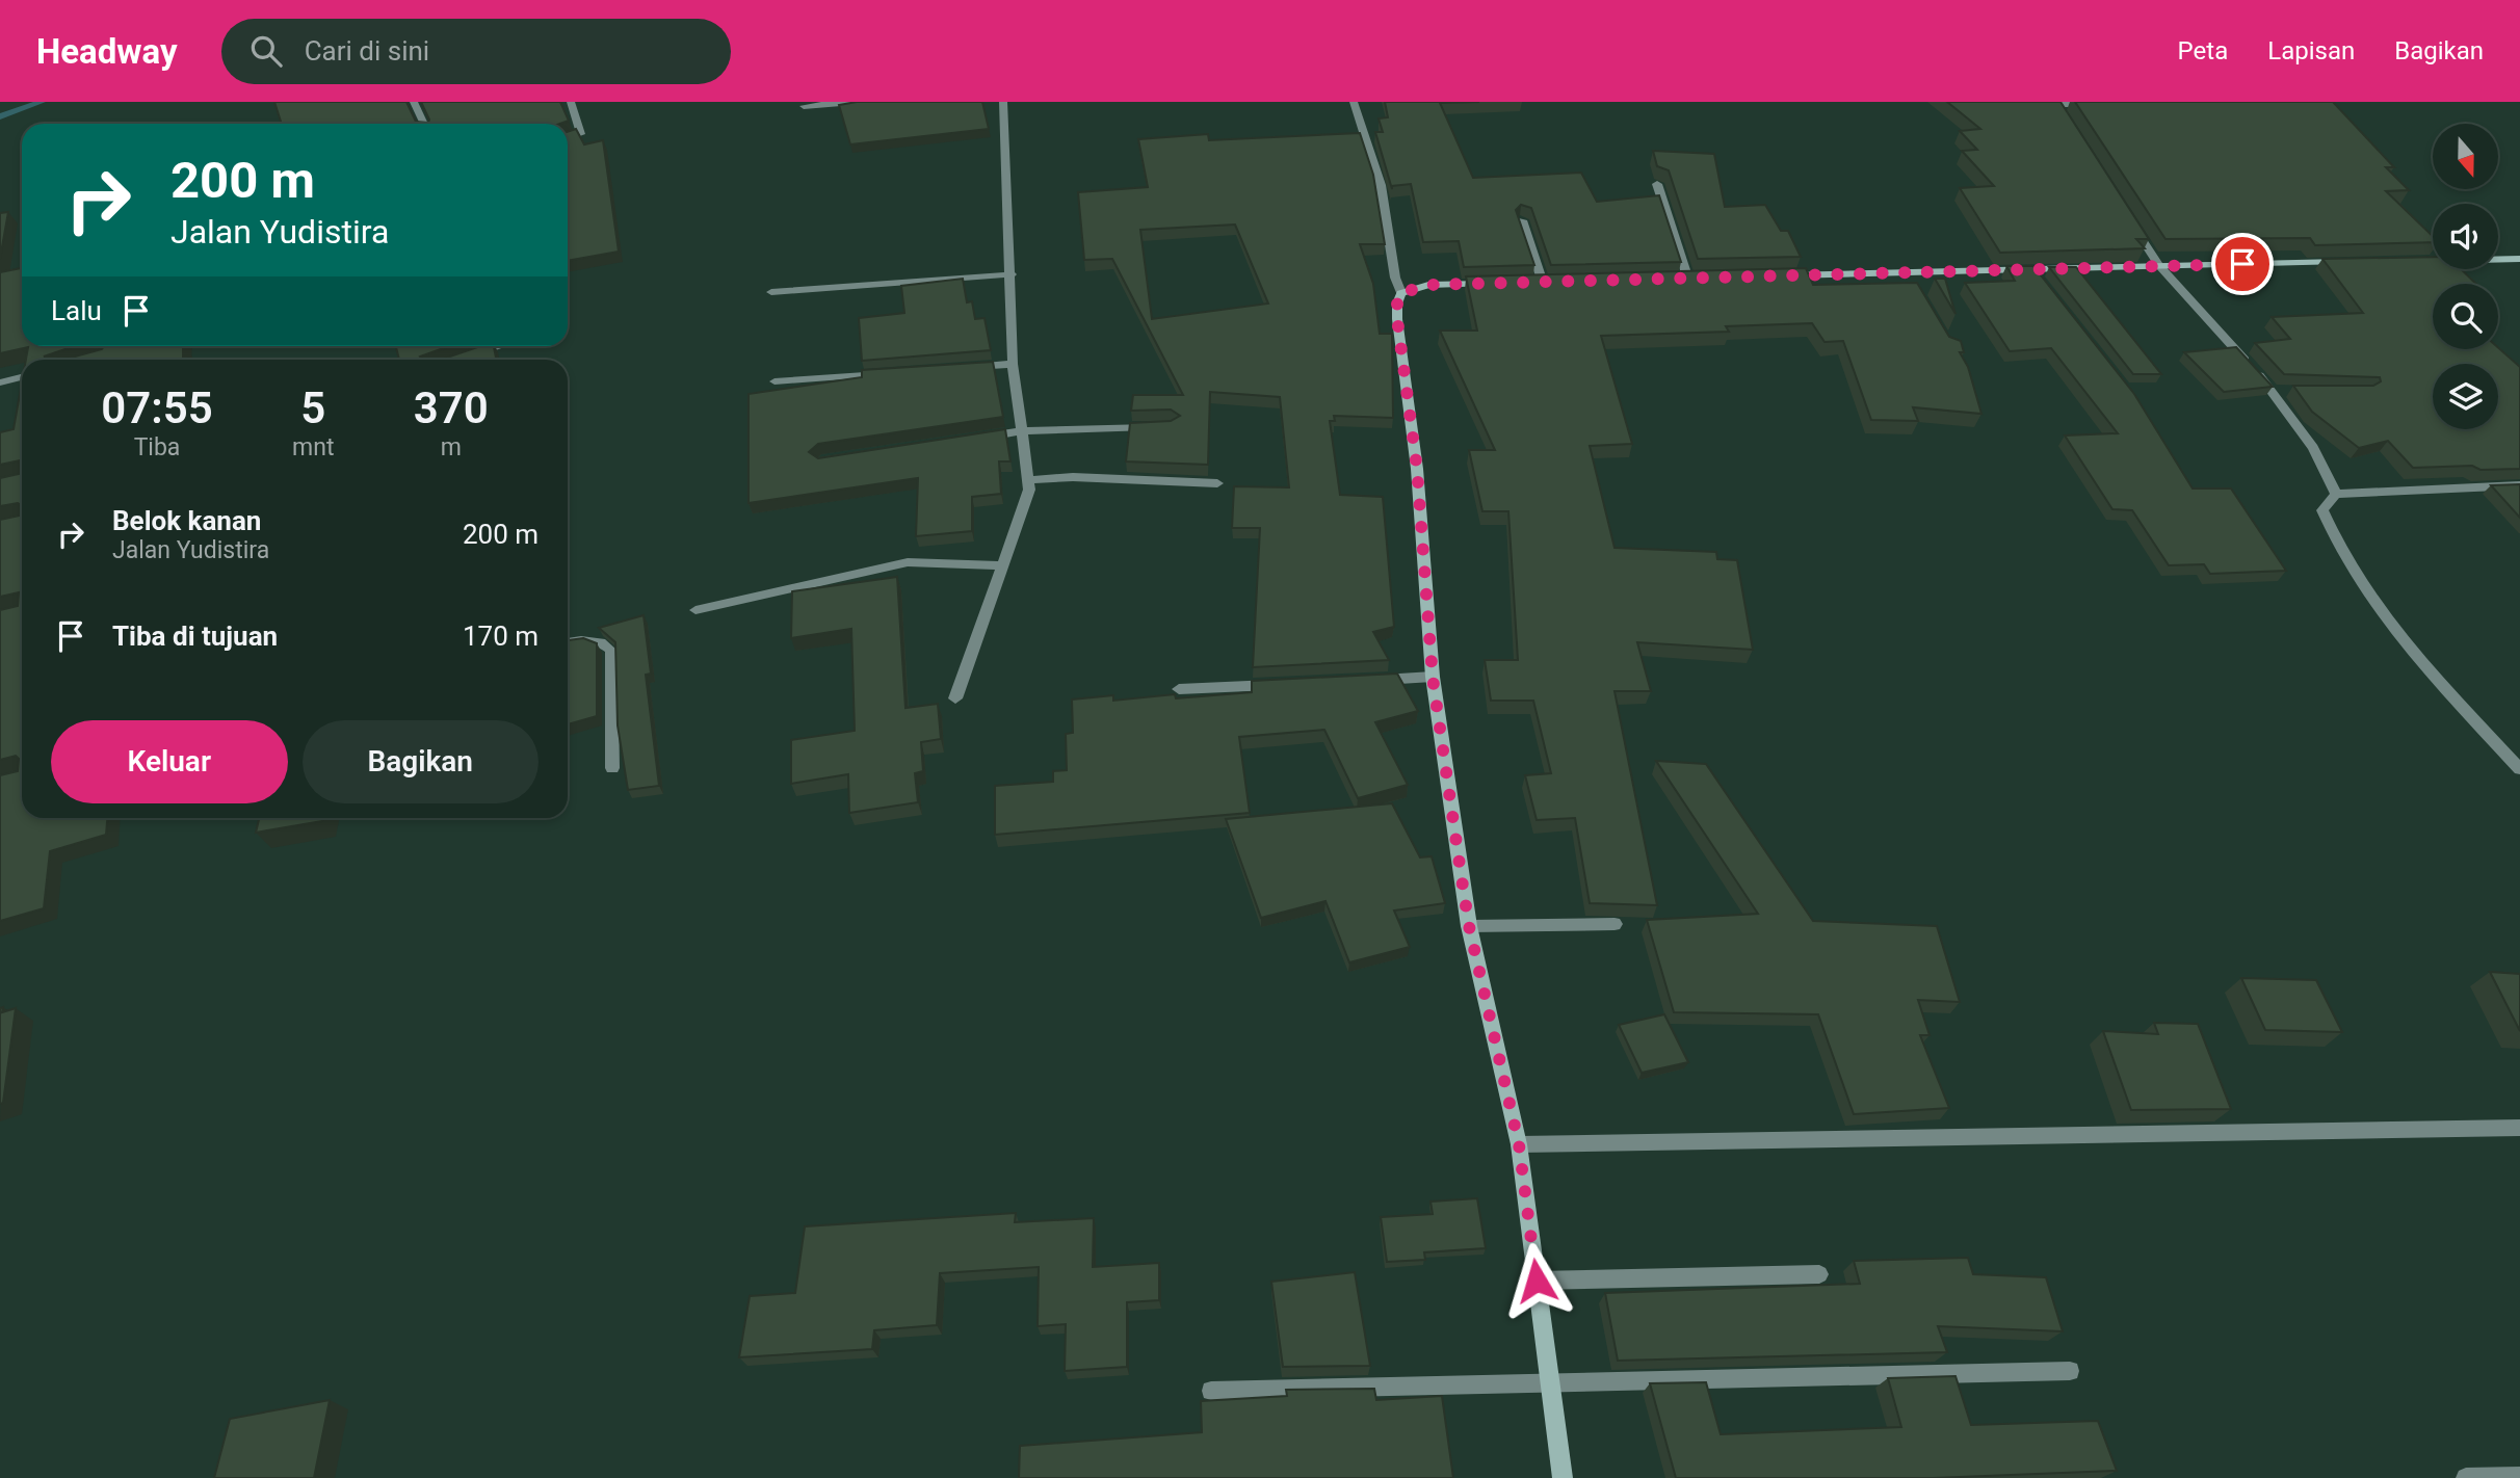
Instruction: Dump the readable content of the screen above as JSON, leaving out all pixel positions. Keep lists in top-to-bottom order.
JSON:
{
  "north": "bottom",
  "page": {
    "header": "Headway",
    "search": "Cari di sini",
    "nav": ["Peta", "Lapisan", "Bagikan"],
    "turn": ["200 m", "Jalan Yudistira"],
    "then": "Lalu",
    "eta": [
      "07:55",
      "Tiba",
      "5",
      "mnt",
      "370",
      "m"
    ],
    "list": [
      {
        "name": "Belok kanan",
        "note": "Jalan Yudistira",
        "value": "200 m"
      },
      {
        "name": "Tiba di tujuan",
        "value": "170 m"
      }
    ],
    "buttons": ["Keluar", "Bagikan"]
  }
}
